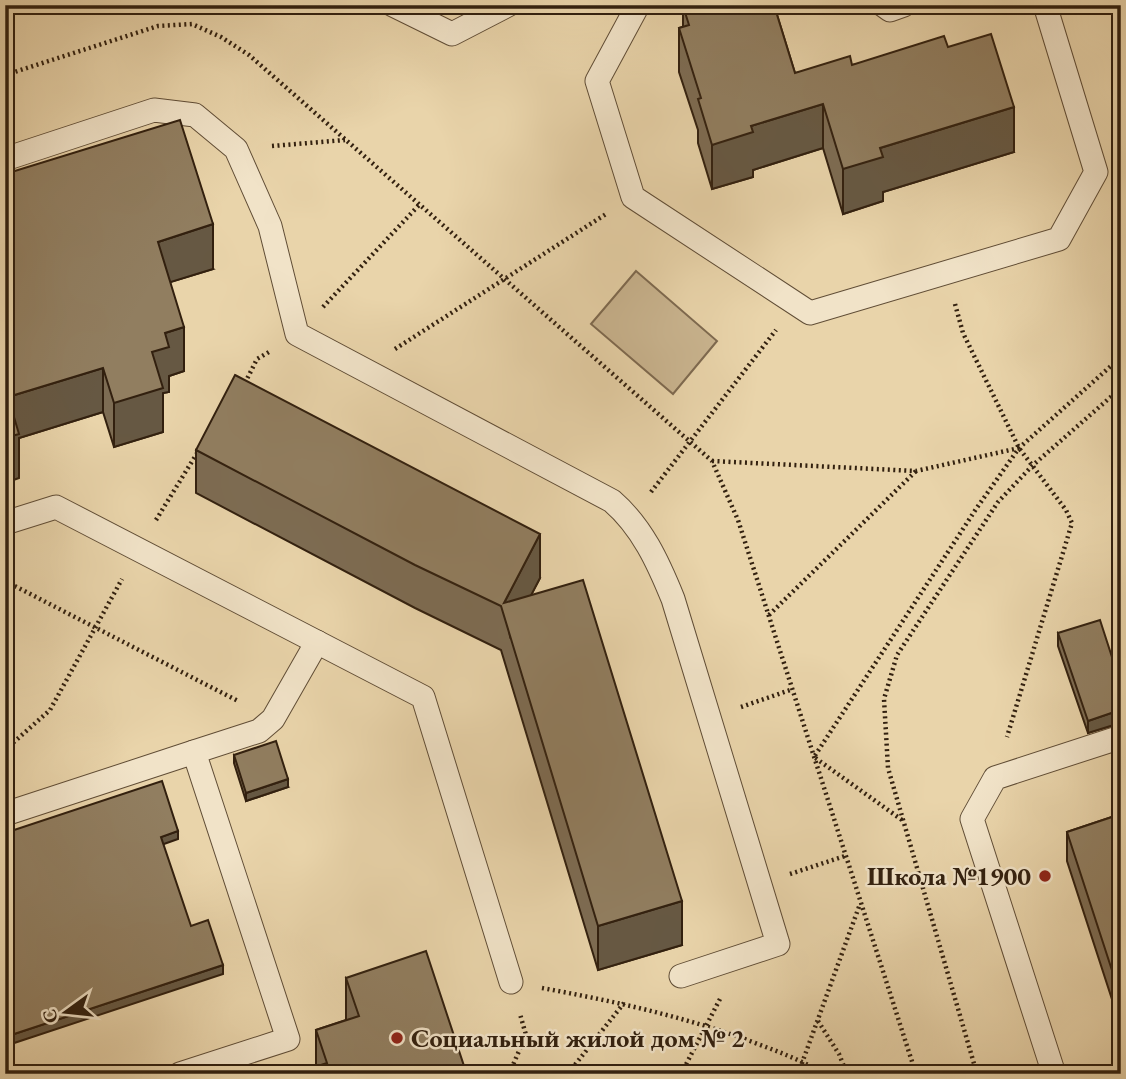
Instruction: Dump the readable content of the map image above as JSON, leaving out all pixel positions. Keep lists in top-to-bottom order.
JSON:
{
  "places": ["Школа №1900", "Социальный жилой дом № 2"],
  "north": "left"
}
